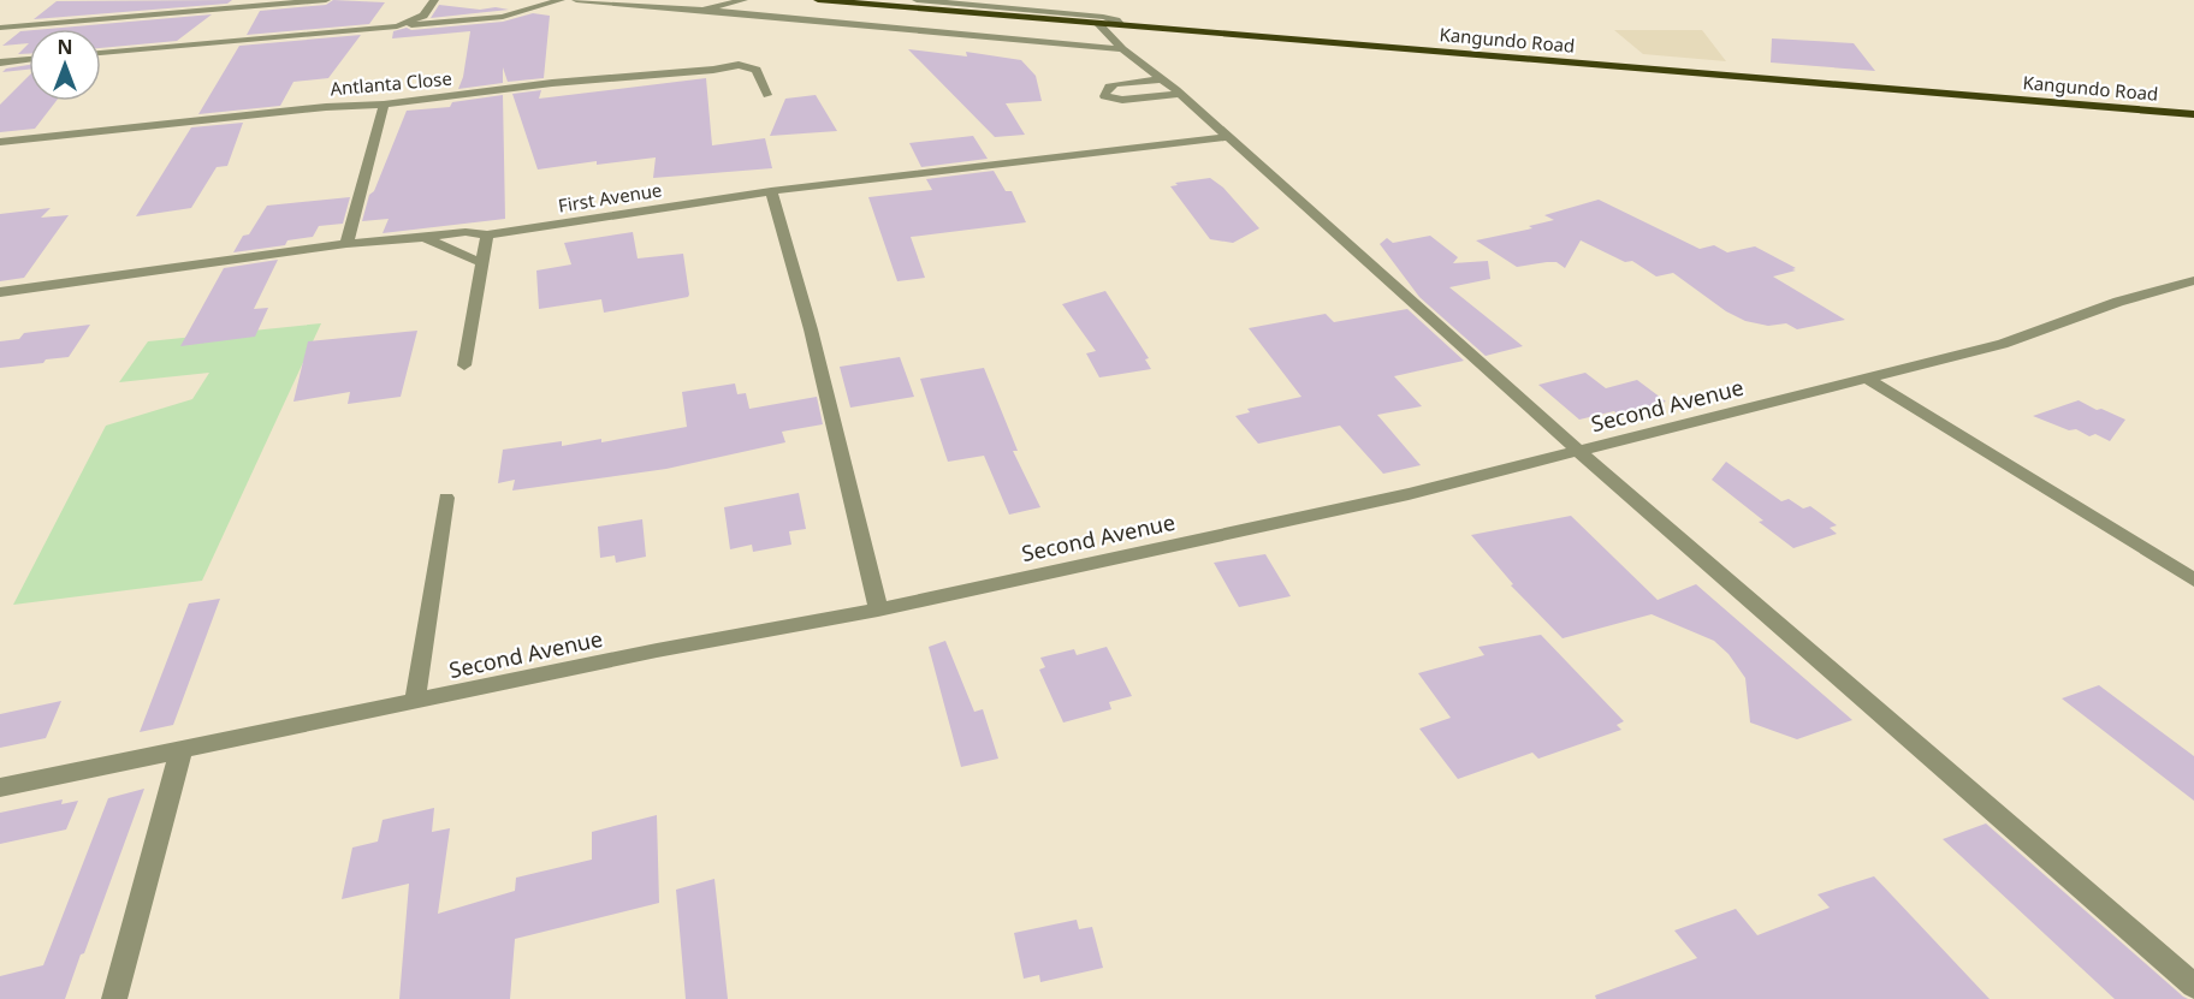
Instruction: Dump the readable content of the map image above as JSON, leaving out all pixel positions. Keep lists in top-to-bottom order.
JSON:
{
  "streets": {
    "highway": ["Kangundo Road"],
    "street": ["Antlanta Close", "First Avenue", "Second Avenue"]
  },
  "north": "top"
}
